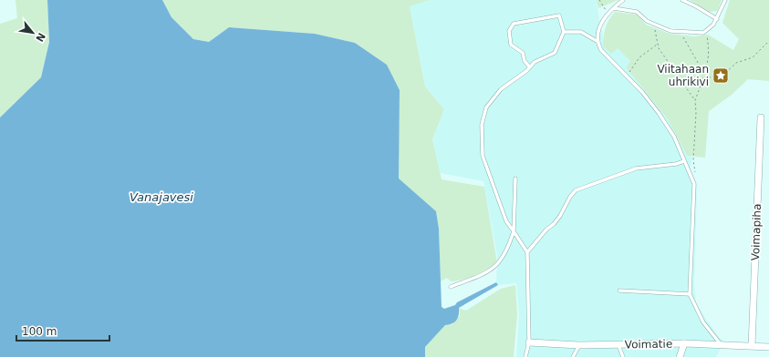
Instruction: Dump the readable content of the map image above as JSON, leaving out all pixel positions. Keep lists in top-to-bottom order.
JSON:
{
  "streets": {
    "street": ["Voimapiha", "Voimatie"]
  },
  "crossings": [
    ["Voimapiha", "Voimatie"]
  ],
  "water": ["Vanajavesi"],
  "places": {
    "place": ["Viitahaan uhrikivi"]
  },
  "scale_bar": "100 m",
  "north": "bottom right"
}
